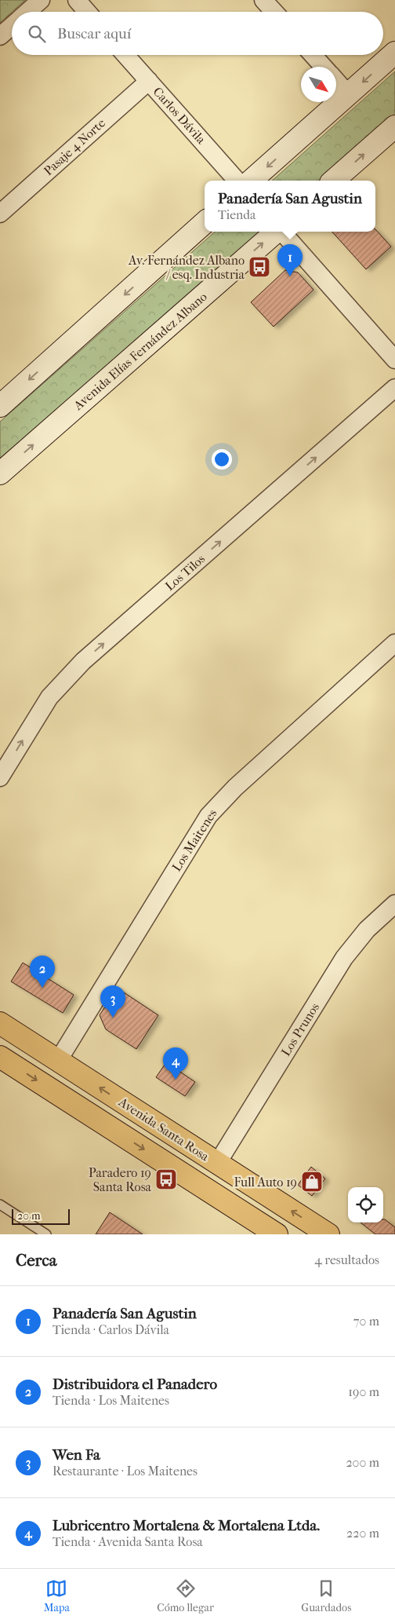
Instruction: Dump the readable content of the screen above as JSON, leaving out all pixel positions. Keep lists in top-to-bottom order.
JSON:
{
  "streets": {
    "main road": ["Avenida Elías Fernández Albano", "Avenida Santa Rosa"],
    "street": [
      "Carlos Dávila",
      "Pasaje 4 Norte",
      "Los Tilos",
      "Los Maitenes",
      "Los Prunos"
    ]
  },
  "crossings": [
    ["Carlos Dávila", "Pasaje 4 Norte"],
    ["Los Maitenes", "Avenida Santa Rosa"],
    ["Los Prunos", "Avenida Santa Rosa"]
  ],
  "one_way": ["Los Tilos"],
  "places": {
    "bus stop": ["Av. Fernández Albano / esq. Industria", "Paradero 19 Santa Rosa"],
    "shop": ["Full Auto 19"]
  },
  "scale_bar": "20 m",
  "north": "bottom right",
  "page": {
    "search": "Buscar aquí",
    "popup": ["Panadería San Agustin", "Tienda"],
    "pins": [
      "1",
      "2",
      "3",
      "4"
    ],
    "scale": "20 m",
    "heading": ["Cerca", "4 resultados"],
    "list": [
      {
        "mark": "1",
        "name": "Panadería San Agustin",
        "note": "Tienda · Carlos Dávila",
        "value": "70 m"
      },
      {
        "mark": "2",
        "name": "Distribuidora el Panadero",
        "note": "Tienda · Los Maitenes",
        "value": "190 m"
      },
      {
        "mark": "3",
        "name": "Wen Fa",
        "note": "Restaurante · Los Maitenes",
        "value": "200 m"
      },
      {
        "mark": "4",
        "name": "Lubricentro Mortalena & Mortalena Ltda.",
        "note": "Tienda · Avenida Santa Rosa",
        "value": "220 m"
      }
    ],
    "nav": ["Mapa", "Cómo llegar", "Guardados"]
  }
}
